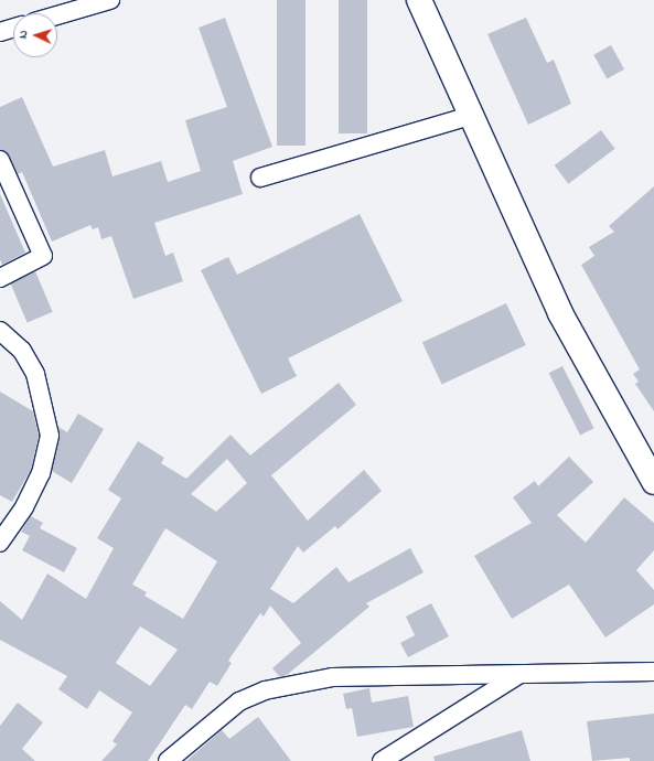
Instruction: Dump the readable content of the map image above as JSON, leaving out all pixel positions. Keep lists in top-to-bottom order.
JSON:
{
  "north": "left"
}
